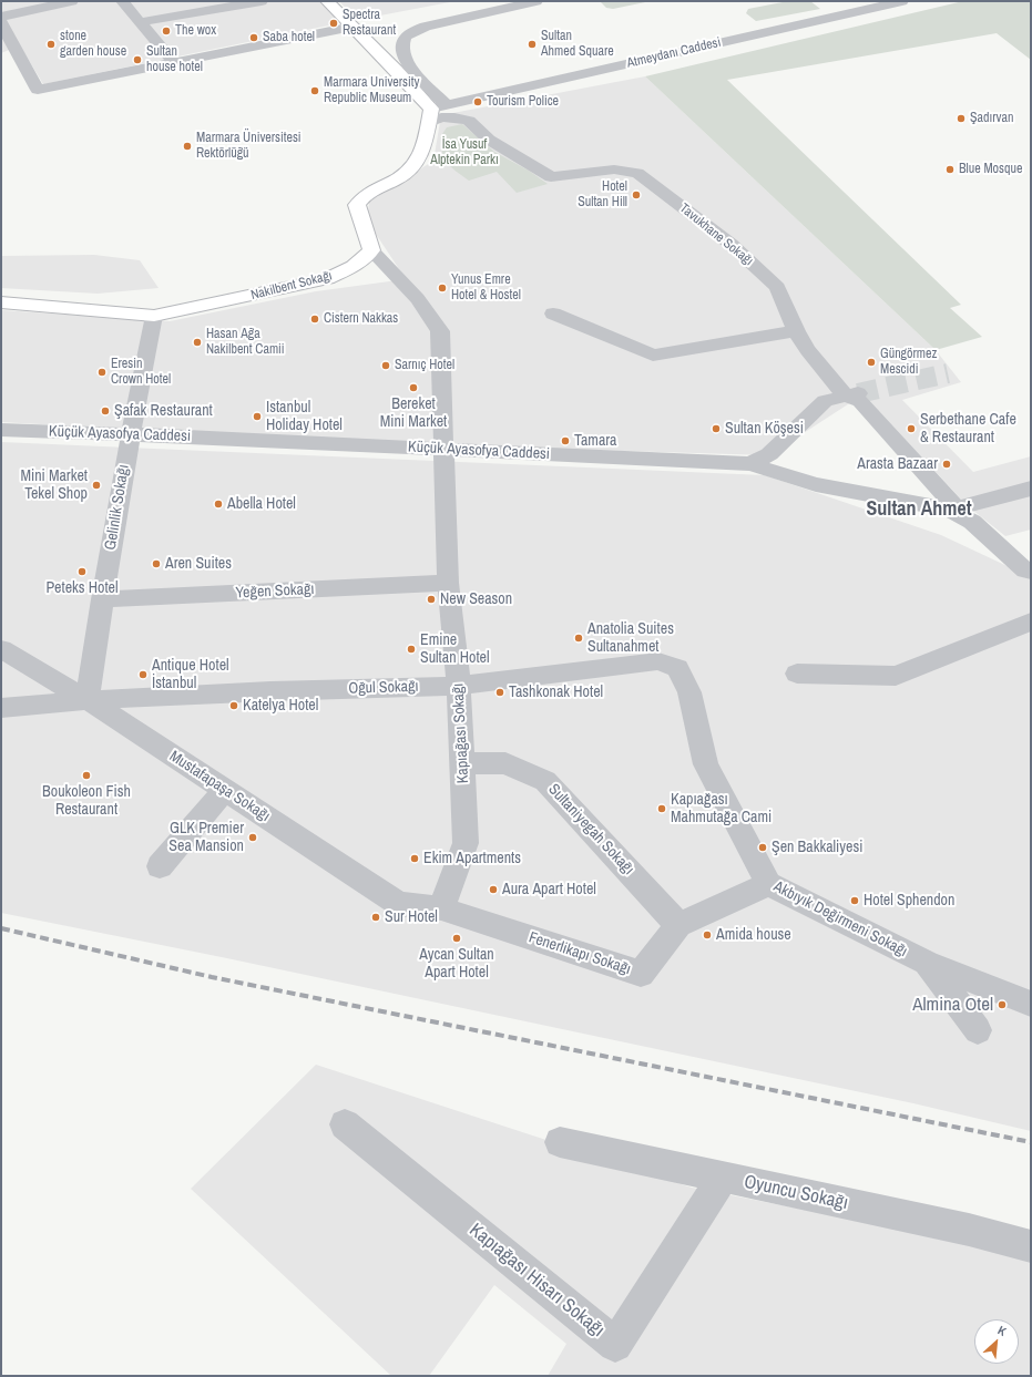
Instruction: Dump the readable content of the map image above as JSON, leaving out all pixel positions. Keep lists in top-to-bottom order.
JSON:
{
  "streets": {
    "main road": ["Nakilbent Sokağı"],
    "street": [
      "Atmeydanı Caddesi",
      "Tavukhane Sokağı",
      "Küçük Ayasofya Caddesi",
      "Gelinlik Sokağı",
      "Yeğen Sokağı",
      "Oğul Sokağı",
      "Kapıağası Sokağı",
      "Mustafapaşa Sokağı",
      "Sultaniyegah Sokağı",
      "Akbıyık Değirmeni Sokağı",
      "Fenerlikapı Sokağı",
      "Oyuncu Sokağı",
      "Kapıağası Hisarı Sokağı"
    ]
  },
  "crossings": [
    ["Atmeydanı Caddesi", "Tavukhane Sokağı"],
    ["Nakilbent Sokağı", "Gelinlik Sokağı"],
    ["Nakilbent Sokağı", "Kapıağası Sokağı"],
    ["Küçük Ayasofya Caddesi", "Gelinlik Sokağı"],
    ["Küçük Ayasofya Caddesi", "Kapıağası Sokağı"],
    ["Gelinlik Sokağı", "Yeğen Sokağı"],
    ["Gelinlik Sokağı", "Oğul Sokağı"],
    ["Gelinlik Sokağı", "Mustafapaşa Sokağı"],
    ["Yeğen Sokağı", "Kapıağası Sokağı"],
    ["Oğul Sokağı", "Kapıağası Sokağı"],
    ["Oğul Sokağı", "Mustafapaşa Sokağı"],
    ["Oğul Sokağı", "Akbıyık Değirmeni Sokağı"],
    ["Kapıağası Sokağı", "Mustafapaşa Sokağı"],
    ["Kapıağası Sokağı", "Sultaniyegah Sokağı"],
    ["Kapıağası Sokağı", "Fenerlikapı Sokağı"],
    ["Mustafapaşa Sokağı", "Fenerlikapı Sokağı"],
    ["Sultaniyegah Sokağı", "Fenerlikapı Sokağı"],
    ["Akbıyık Değirmeni Sokağı", "Fenerlikapı Sokağı"],
    ["Oyuncu Sokağı", "Kapıağası Hisarı Sokağı"]
  ],
  "districts": ["Sultan Ahmet"],
  "parks": ["İsa Yusuf Alptekin Parkı"],
  "places": [
    "Spectra Restaurant",
    "The wox",
    "Saba hotel",
    "stone garden house",
    "Sultan Ahmed Square",
    "Sultan house hotel",
    "Marmara University Republic Museum",
    "Tourism Police",
    "Şadırvan",
    "Marmara Üniversitesi Rektörlüğü",
    "Blue Mosque",
    "Hotel Sultan Hill",
    "Yunus Emre Hotel & Hostel",
    "Cistern Nakkas",
    "Hasan Ağa Nakilbent Camii",
    "Güngörmez Mescidi",
    "Sarnıç Hotel",
    "Eresin Crown Hotel",
    "Bereket Mini Market",
    "Şafak Restaurant",
    "Istanbul Holiday Hotel",
    "Sultan Köşesi",
    "Serbethane Cafe & Restaurant",
    "Tamara",
    "Arasta Bazaar",
    "Mini Market Tekel Shop",
    "Abella Hotel",
    "Aren Suites",
    "Peteks Hotel",
    "New Season",
    "Anatolia Suites Sultanahmet",
    "Emine Sultan Hotel",
    "Antique Hotel İstanbul",
    "Tashkonak Hotel",
    "Katelya Hotel",
    "Boukoleon Fish Restaurant",
    "Kapıağası Mahmutağa Cami",
    "GLK Premier Sea Mansion",
    "Şen Bakkaliyesi",
    "Ekim Apartments",
    "Aura Apart Hotel",
    "Hotel Sphendon",
    "Sur Hotel",
    "Amida house",
    "Aycan Sultan Apart Hotel",
    "Almina Otel"
  ],
  "north": "top right"
}
